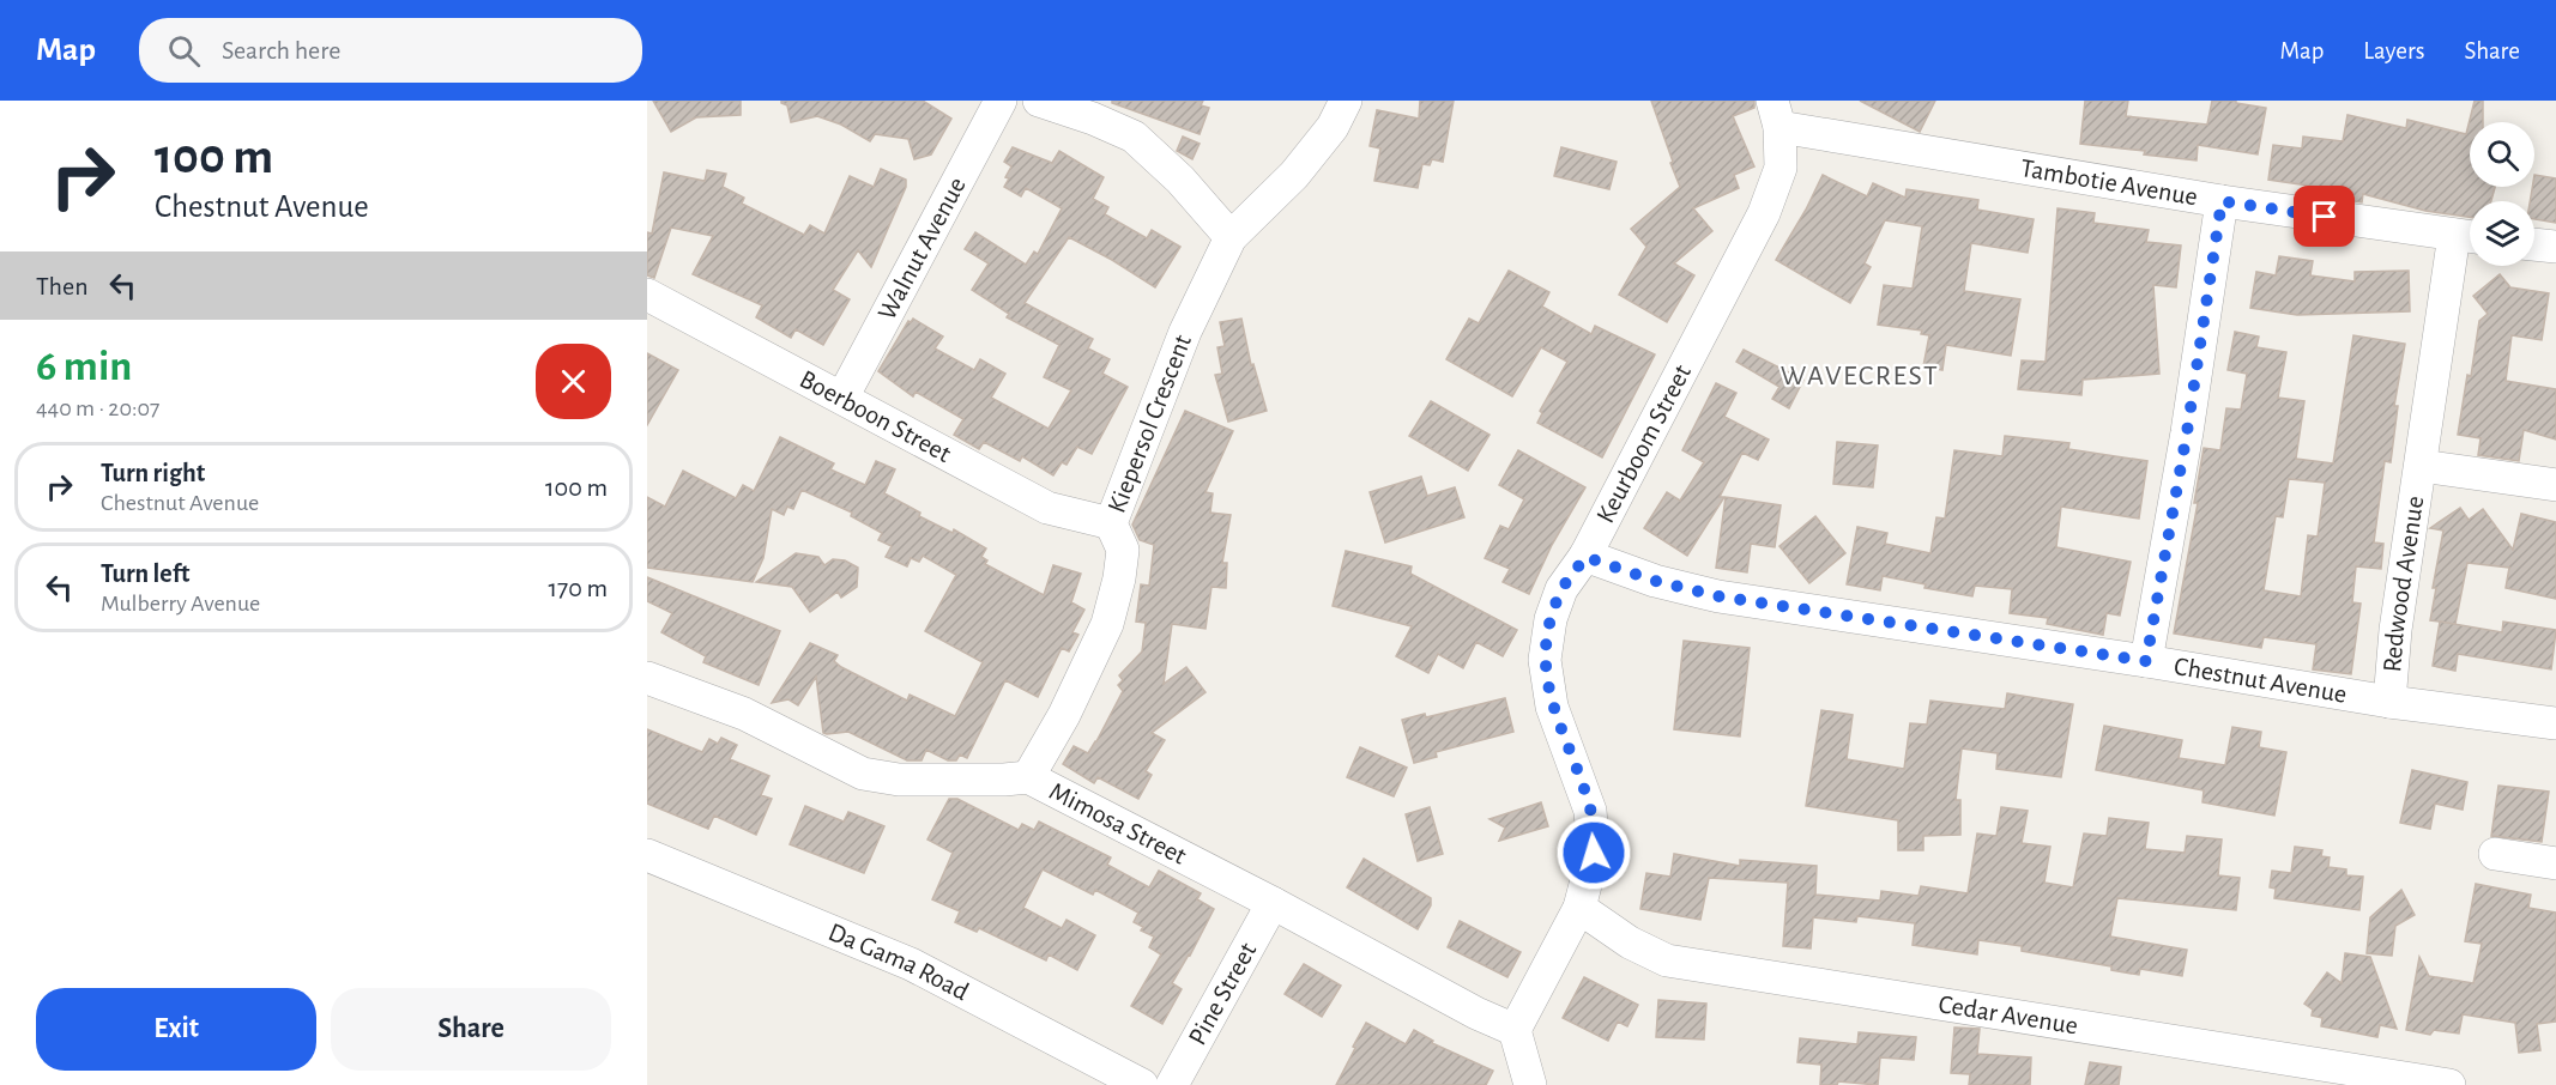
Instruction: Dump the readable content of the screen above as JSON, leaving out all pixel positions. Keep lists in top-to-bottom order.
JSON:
{
  "streets": {
    "street": [
      "Tambotie Avenue",
      "Walnut Avenue",
      "Boerboon Street",
      "Kiepersol Crescent",
      "Keurboom Street",
      "Redwood Avenue",
      "Chestnut Avenue",
      "Mimosa Street",
      "Da Gama Road",
      "Pine Street",
      "Cedar Avenue"
    ]
  },
  "crossings": [
    ["Tambotie Avenue", "Keurboom Street"],
    ["Tambotie Avenue", "Redwood Avenue"],
    ["Walnut Avenue", "Boerboon Street"],
    ["Boerboon Street", "Kiepersol Crescent"],
    ["Kiepersol Crescent", "Mimosa Street"],
    ["Keurboom Street", "Chestnut Avenue"],
    ["Keurboom Street", "Mimosa Street"],
    ["Keurboom Street", "Cedar Avenue"],
    ["Redwood Avenue", "Chestnut Avenue"],
    ["Mimosa Street", "Pine Street"]
  ],
  "districts": ["WAVECREST"],
  "page": {
    "header": "Map",
    "search": "Search here",
    "nav": ["Map", "Layers", "Share"],
    "turn": ["100 m", "Chestnut Avenue"],
    "then": "Then",
    "heading": ["6 min", "440 m · 20:07"],
    "list": [
      {
        "name": "Turn right",
        "note": "Chestnut Avenue",
        "value": "100 m"
      },
      {
        "name": "Turn left",
        "note": "Mulberry Avenue",
        "value": "170 m"
      }
    ],
    "buttons": ["Exit", "Share"]
  }
}
